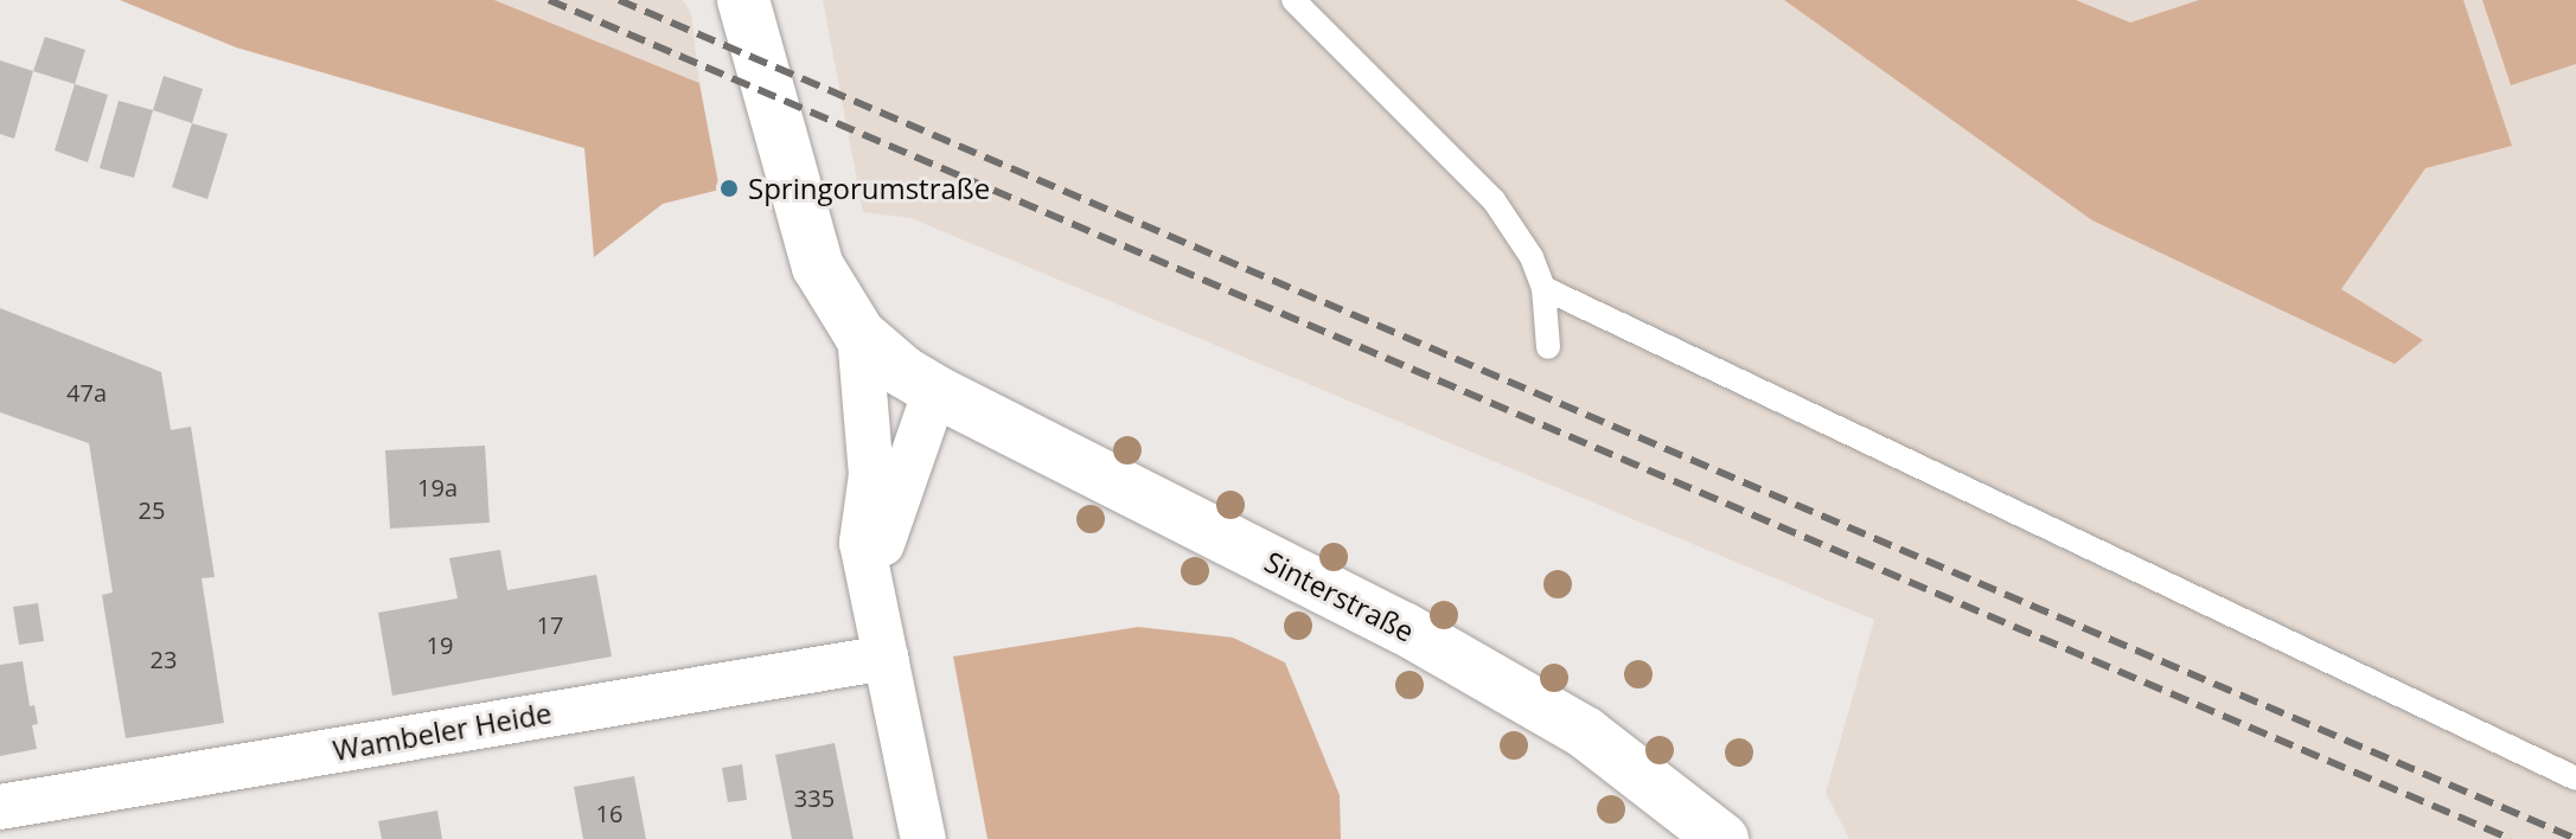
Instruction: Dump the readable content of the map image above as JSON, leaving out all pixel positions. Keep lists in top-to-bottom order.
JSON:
{
  "streets": {
    "street": ["Sinterstraße", "Wambeler Heide"]
  },
  "places": ["Springorumstraße"],
  "house_numbers": [
    "47a",
    "19a",
    "25",
    "17",
    "19",
    "23",
    "335",
    "16"
  ]
}
